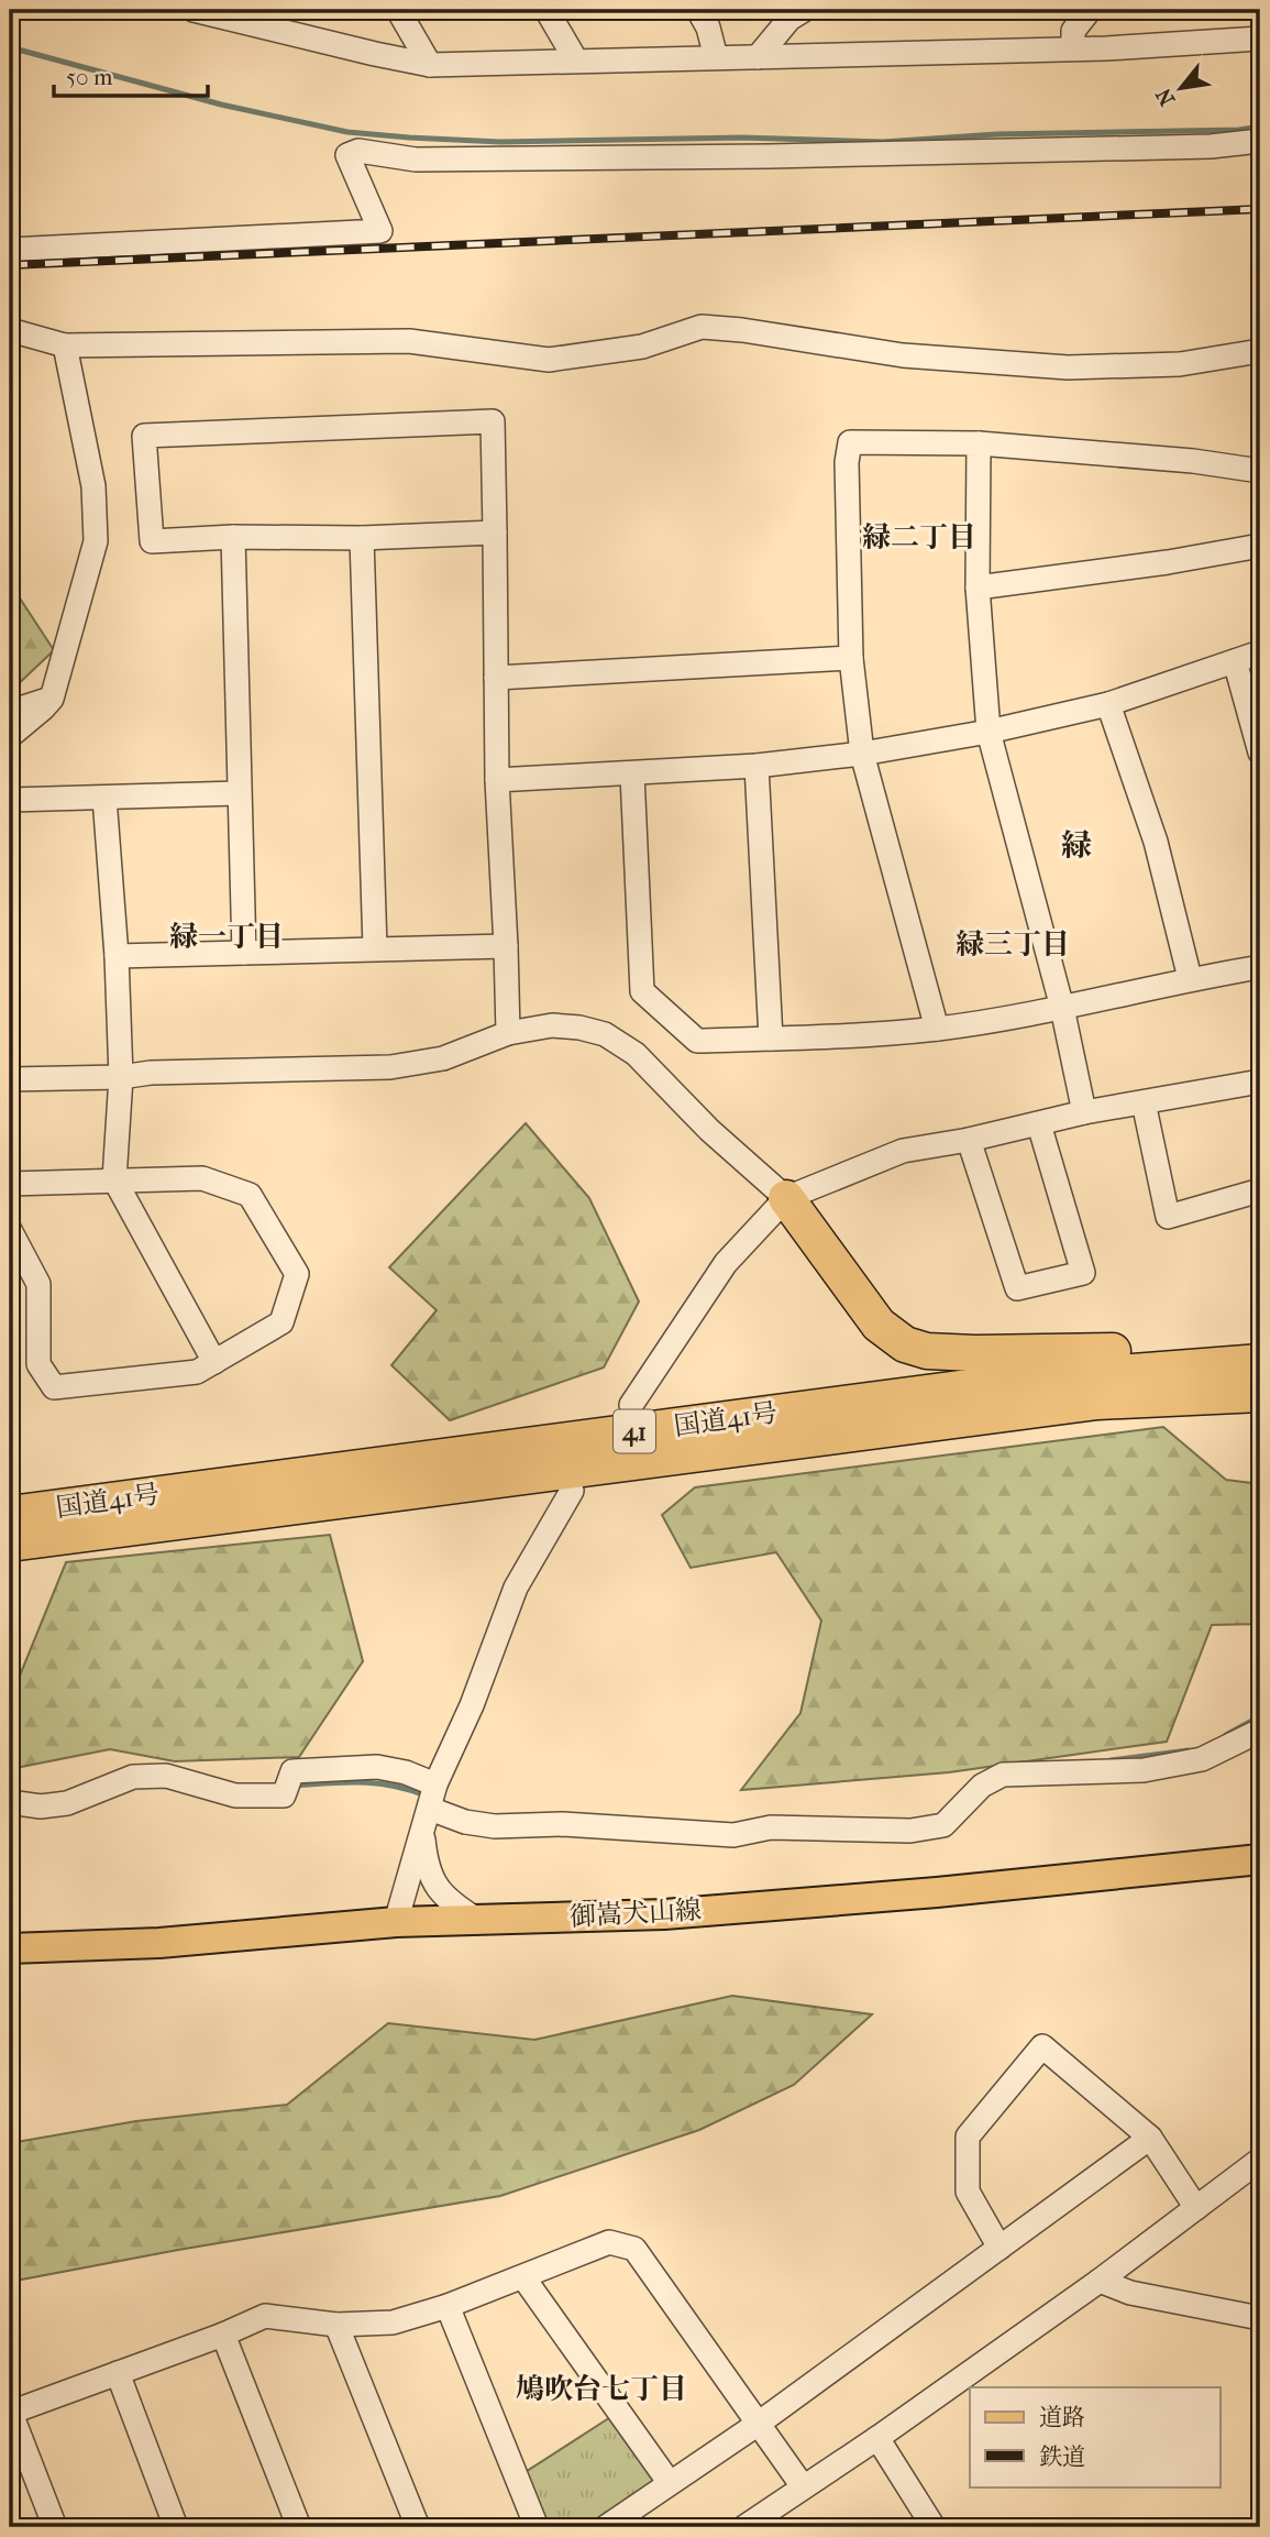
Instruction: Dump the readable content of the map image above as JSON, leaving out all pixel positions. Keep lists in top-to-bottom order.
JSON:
{
  "streets": {
    "highway": ["国道41号", "41"],
    "main road": ["御嵩犬山線"]
  },
  "districts": [
    "緑二丁目",
    "緑",
    "緑一丁目",
    "緑三丁目",
    "鳩吹台七丁目"
  ],
  "legend": ["道路", "鉄道"],
  "scale_bar": "50 m",
  "north": "bottom left"
}
